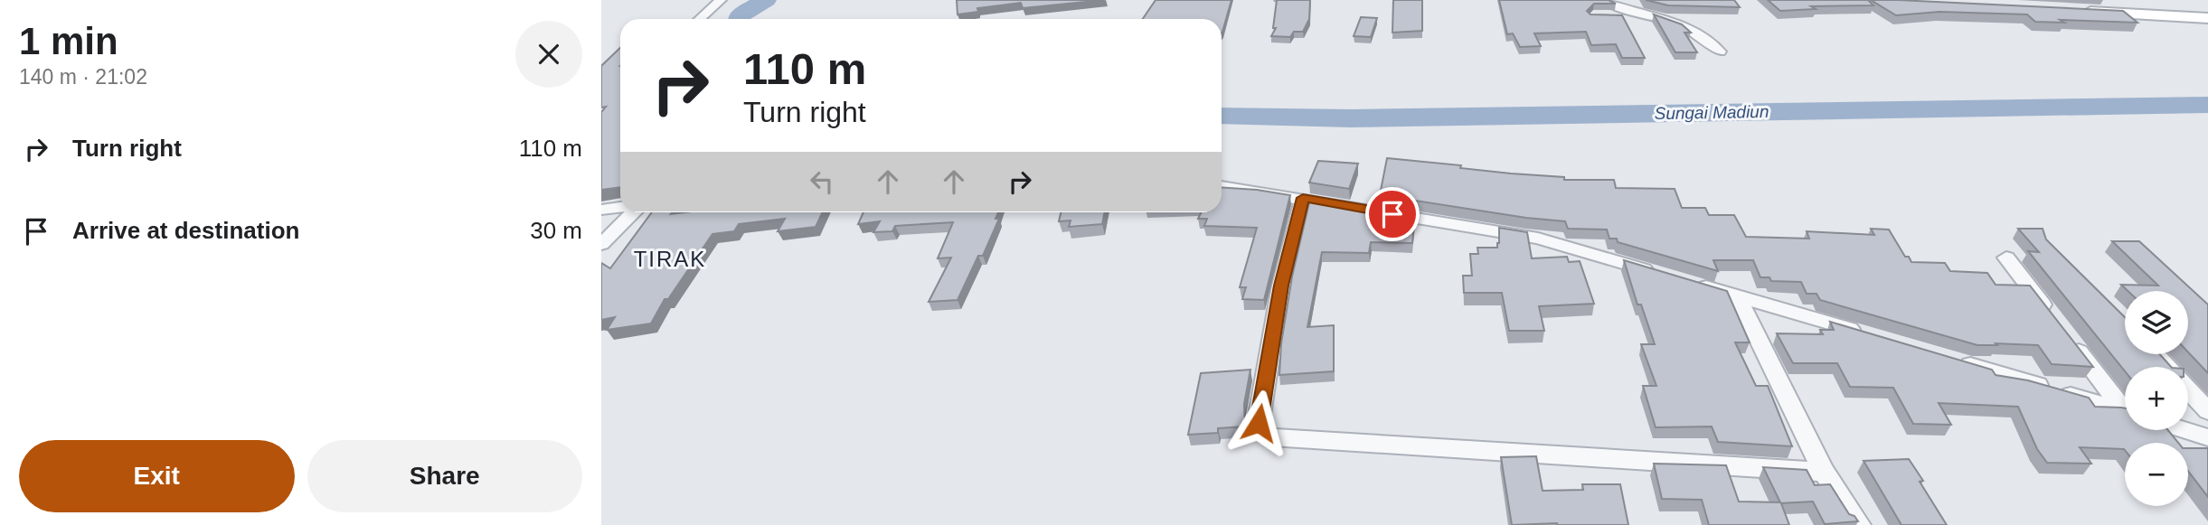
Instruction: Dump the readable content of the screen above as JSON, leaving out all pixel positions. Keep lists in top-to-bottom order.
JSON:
{
  "districts": ["TIRAK"],
  "water": ["Sungai Madiun"],
  "page": {
    "heading": ["1 min", "140 m · 21:02"],
    "turn": ["110 m", "Turn right"],
    "list": [
      {
        "name": "Turn right",
        "value": "110 m"
      },
      {
        "name": "Arrive at destination",
        "value": "30 m"
      }
    ],
    "map_buttons": ["+", "−"],
    "buttons": ["Exit", "Share"]
  }
}
